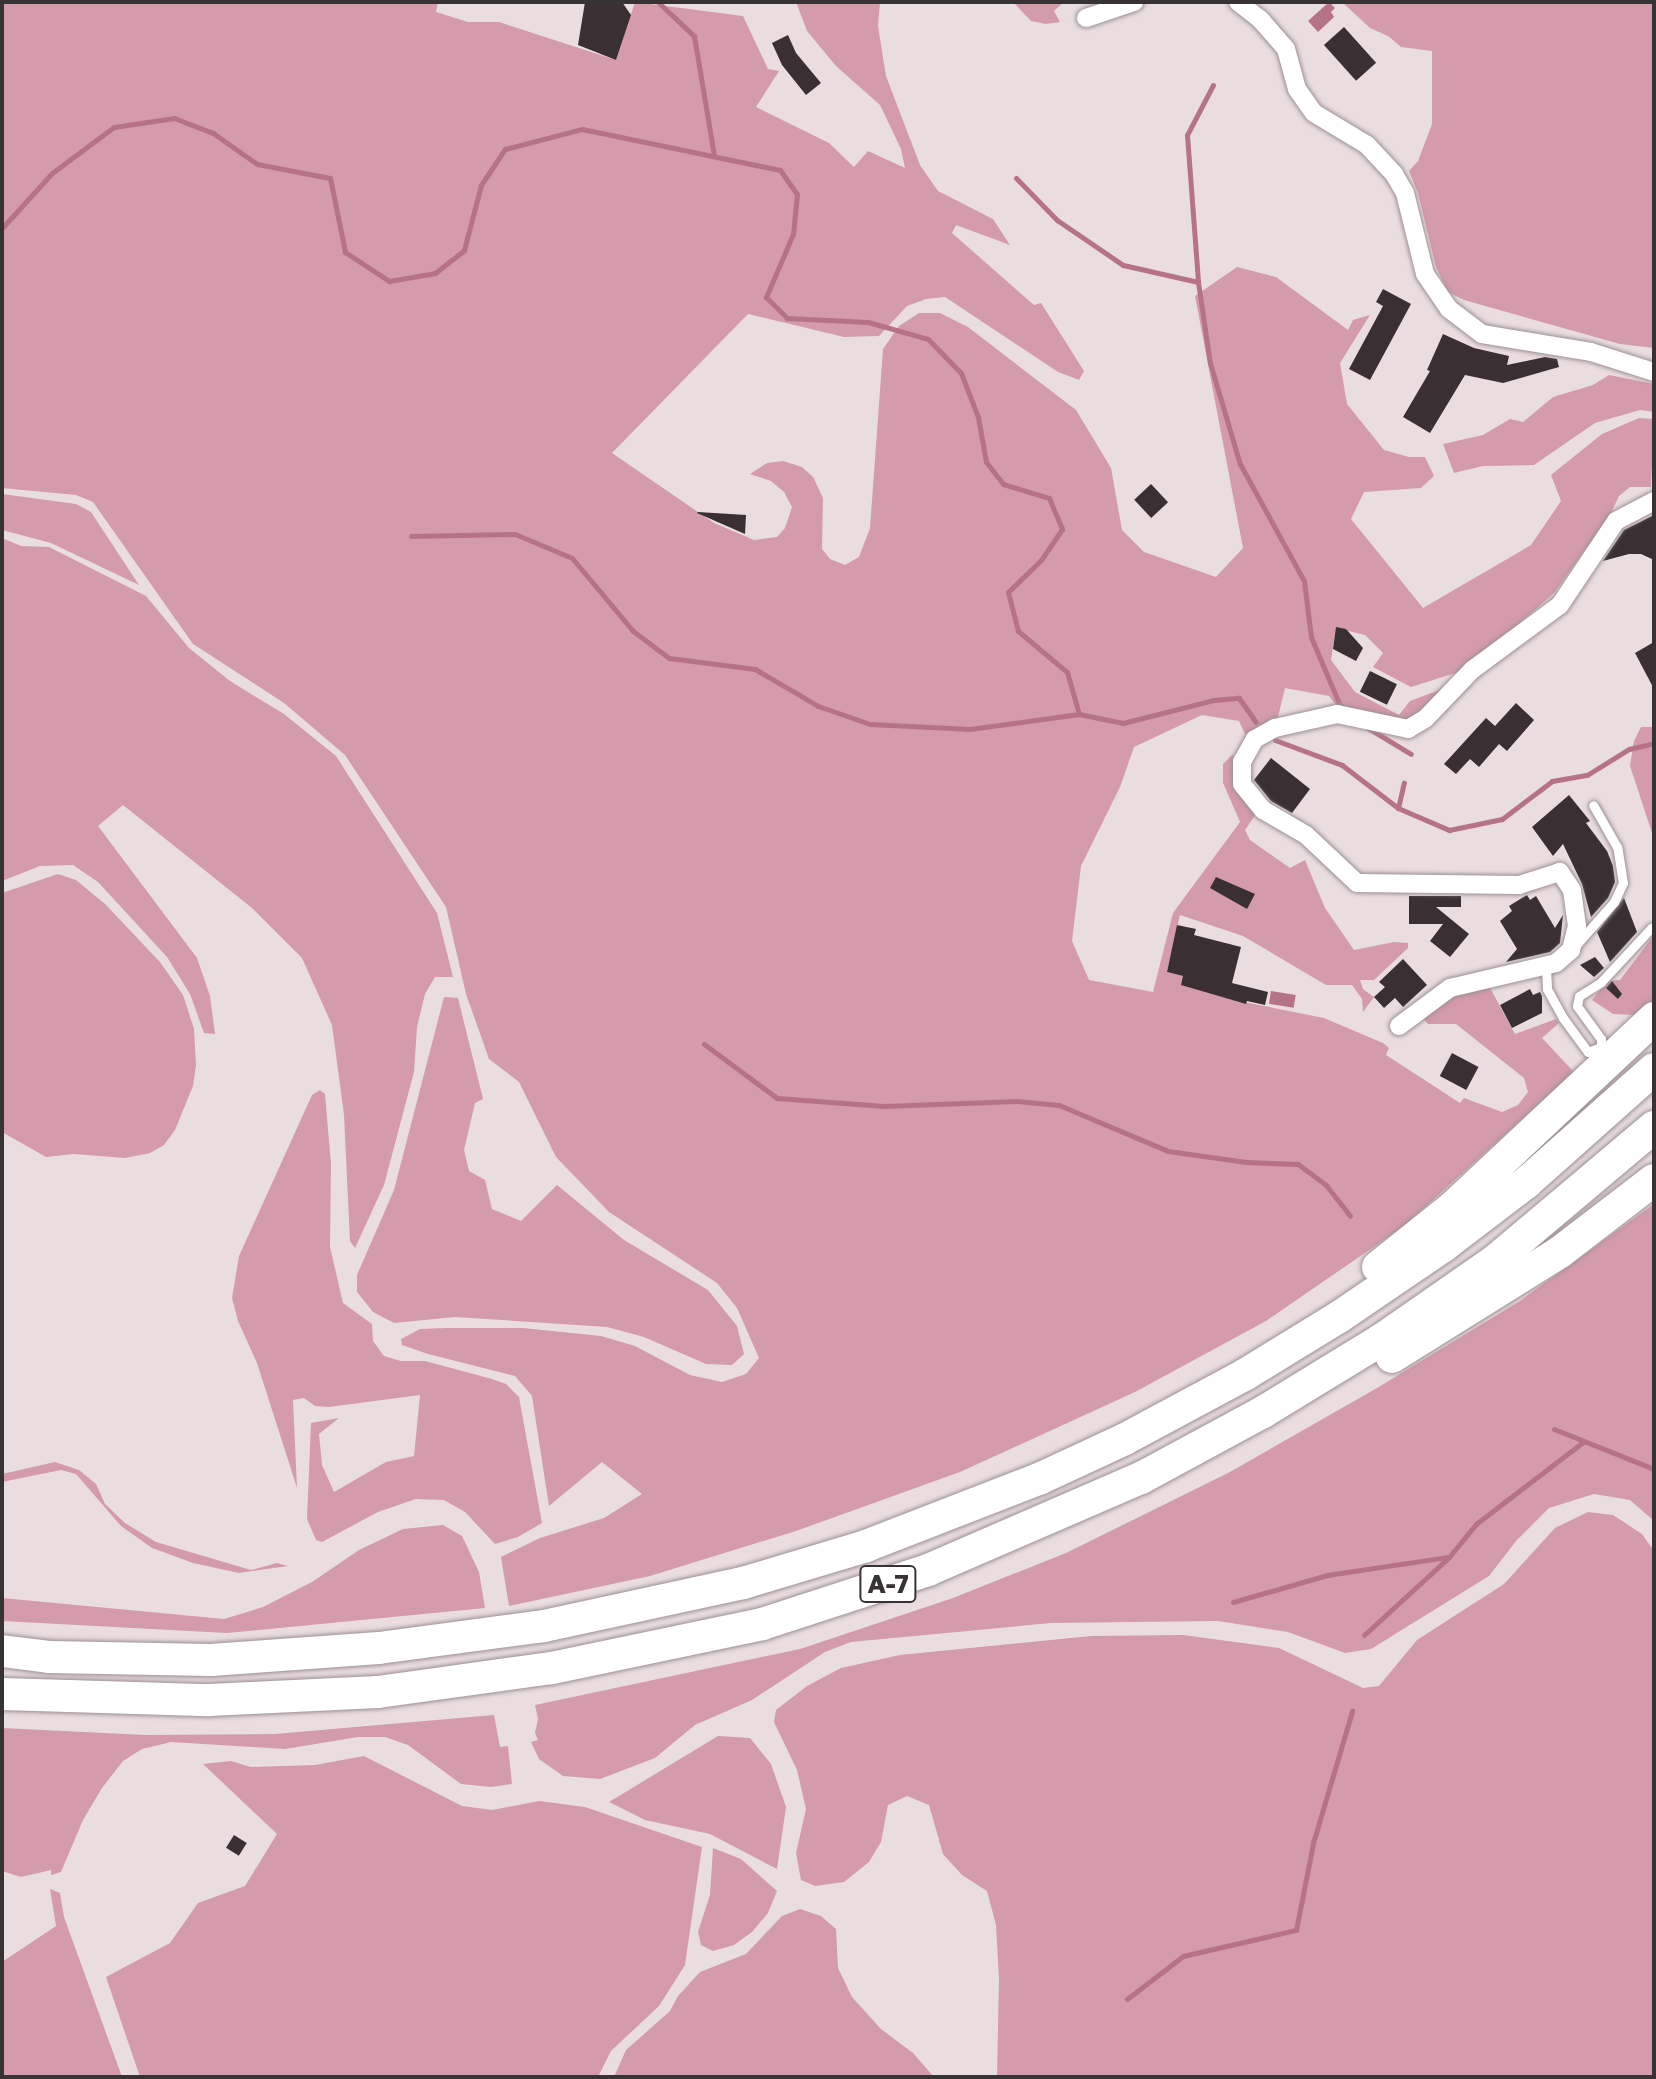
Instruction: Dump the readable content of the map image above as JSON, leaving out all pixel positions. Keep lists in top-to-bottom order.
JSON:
{
  "streets": {
    "highway": ["A-7"]
  }
}
